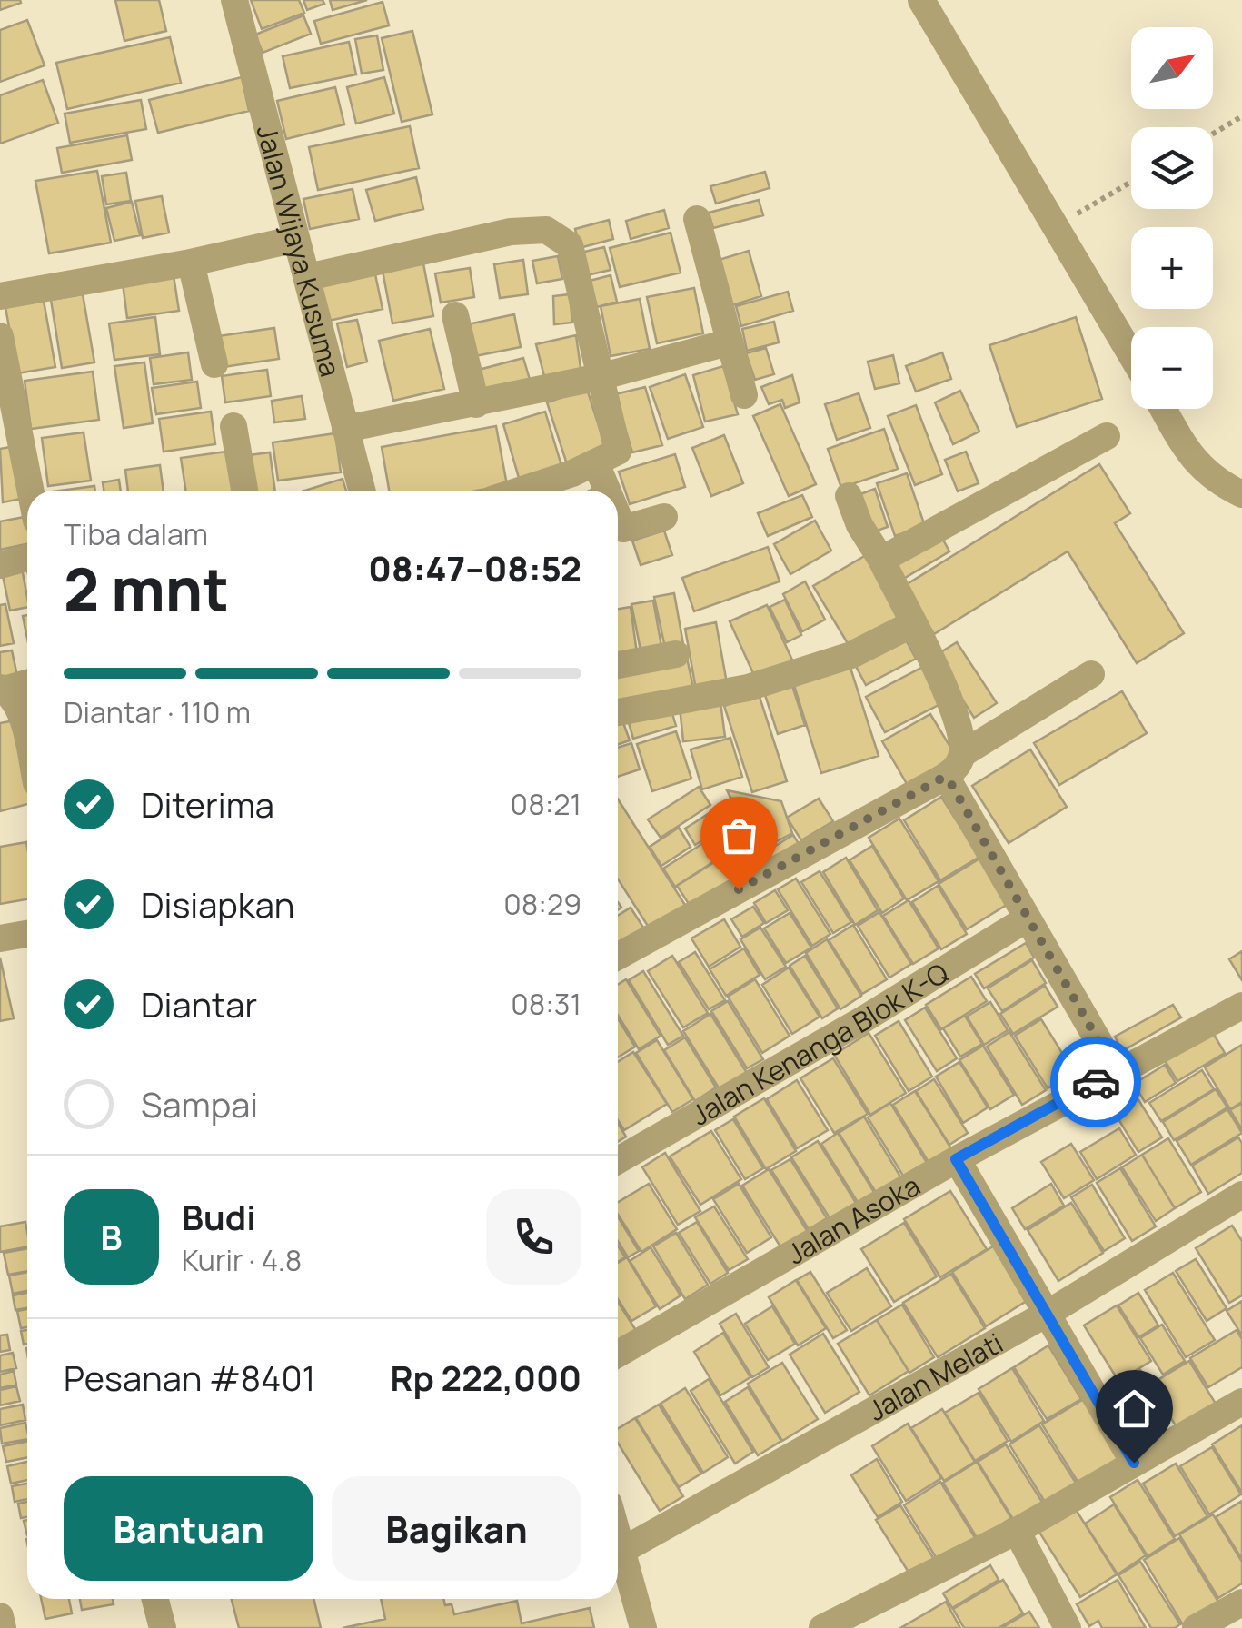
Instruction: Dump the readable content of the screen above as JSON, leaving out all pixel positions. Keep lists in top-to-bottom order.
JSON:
{
  "streets": {
    "street": [
      "Jalan Wijaya Kusuma",
      "Jalan Kenanga Blok K-Q",
      "Jalan Asoka",
      "Jalan Melati"
    ]
  },
  "north": "top right",
  "page": {
    "map_buttons": ["+", "−"],
    "heading": ["2 mnt", "Tiba dalam", "08:47–08:52"],
    "panel": [
      "Budi",
      "Kurir · 4.8",
      "Pesanan #8401",
      "Rp 222,000"
    ],
    "bar": "Diantar · 110 m",
    "list": [
      ["Diterima", "08:21"],
      ["Disiapkan", "08:29"],
      ["Diantar", "08:31"],
      "Sampai"
    ],
    "round": "B",
    "buttons": ["Bantuan", "Bagikan"]
  }
}
